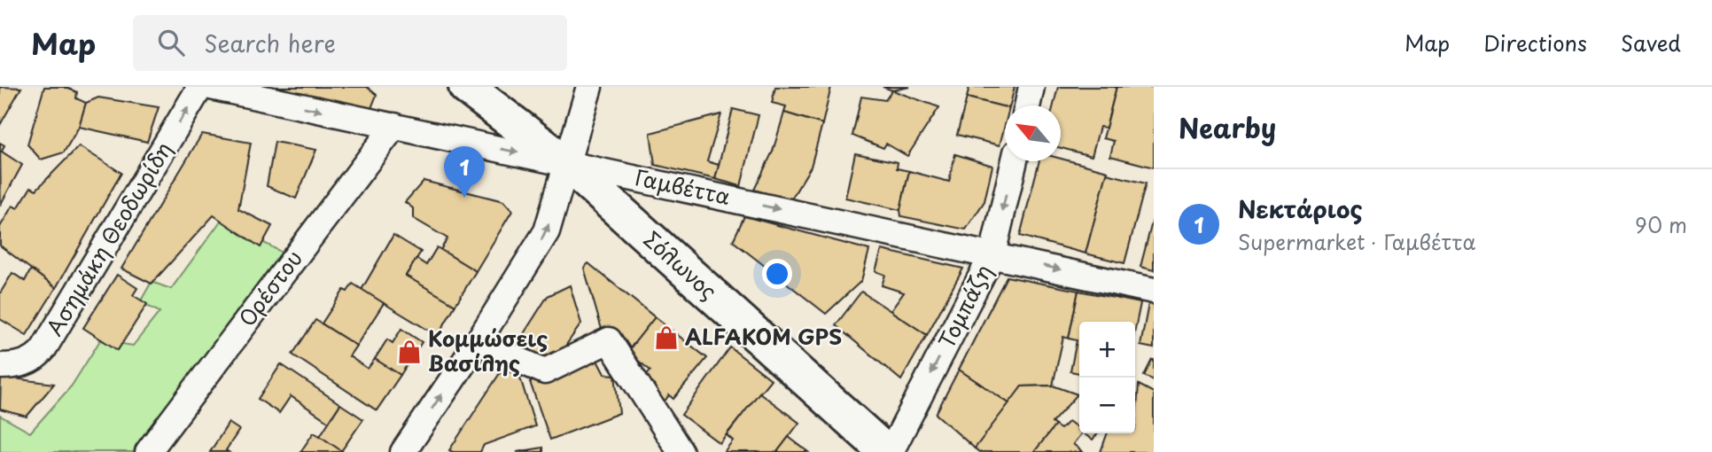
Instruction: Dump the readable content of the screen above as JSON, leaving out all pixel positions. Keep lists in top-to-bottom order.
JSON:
{
  "streets": {
    "street": [
      "Γαμβέττα",
      "Ασημάκη Θεοδωρίδη",
      "Σόλωνος",
      "Ορέστου",
      "Τομπάζη"
    ]
  },
  "crossings": [
    ["Γαμβέττα", "Σόλωνος"],
    ["Γαμβέττα", "Ορέστου"],
    ["Γαμβέττα", "Τομπάζη"],
    ["Σόλωνος", "Τομπάζη"]
  ],
  "one_way": ["Γαμβέττα", "Ασημάκη Θεοδωρίδη", "Τομπάζη"],
  "places": {
    "shop": ["ALFAKOM GPS", "Κομμώσεις Βασίλης"]
  },
  "north": "top left",
  "page": {
    "header": "Map",
    "search": "Search here",
    "nav": ["Map", "Directions", "Saved"],
    "heading": "Nearby",
    "pins": "1",
    "list": [
      {
        "mark": "1",
        "name": "Νεκτάριος",
        "note": "Supermarket · Γαμβέττα",
        "value": "90 m"
      }
    ],
    "map_buttons": ["+", "−"]
  }
}
